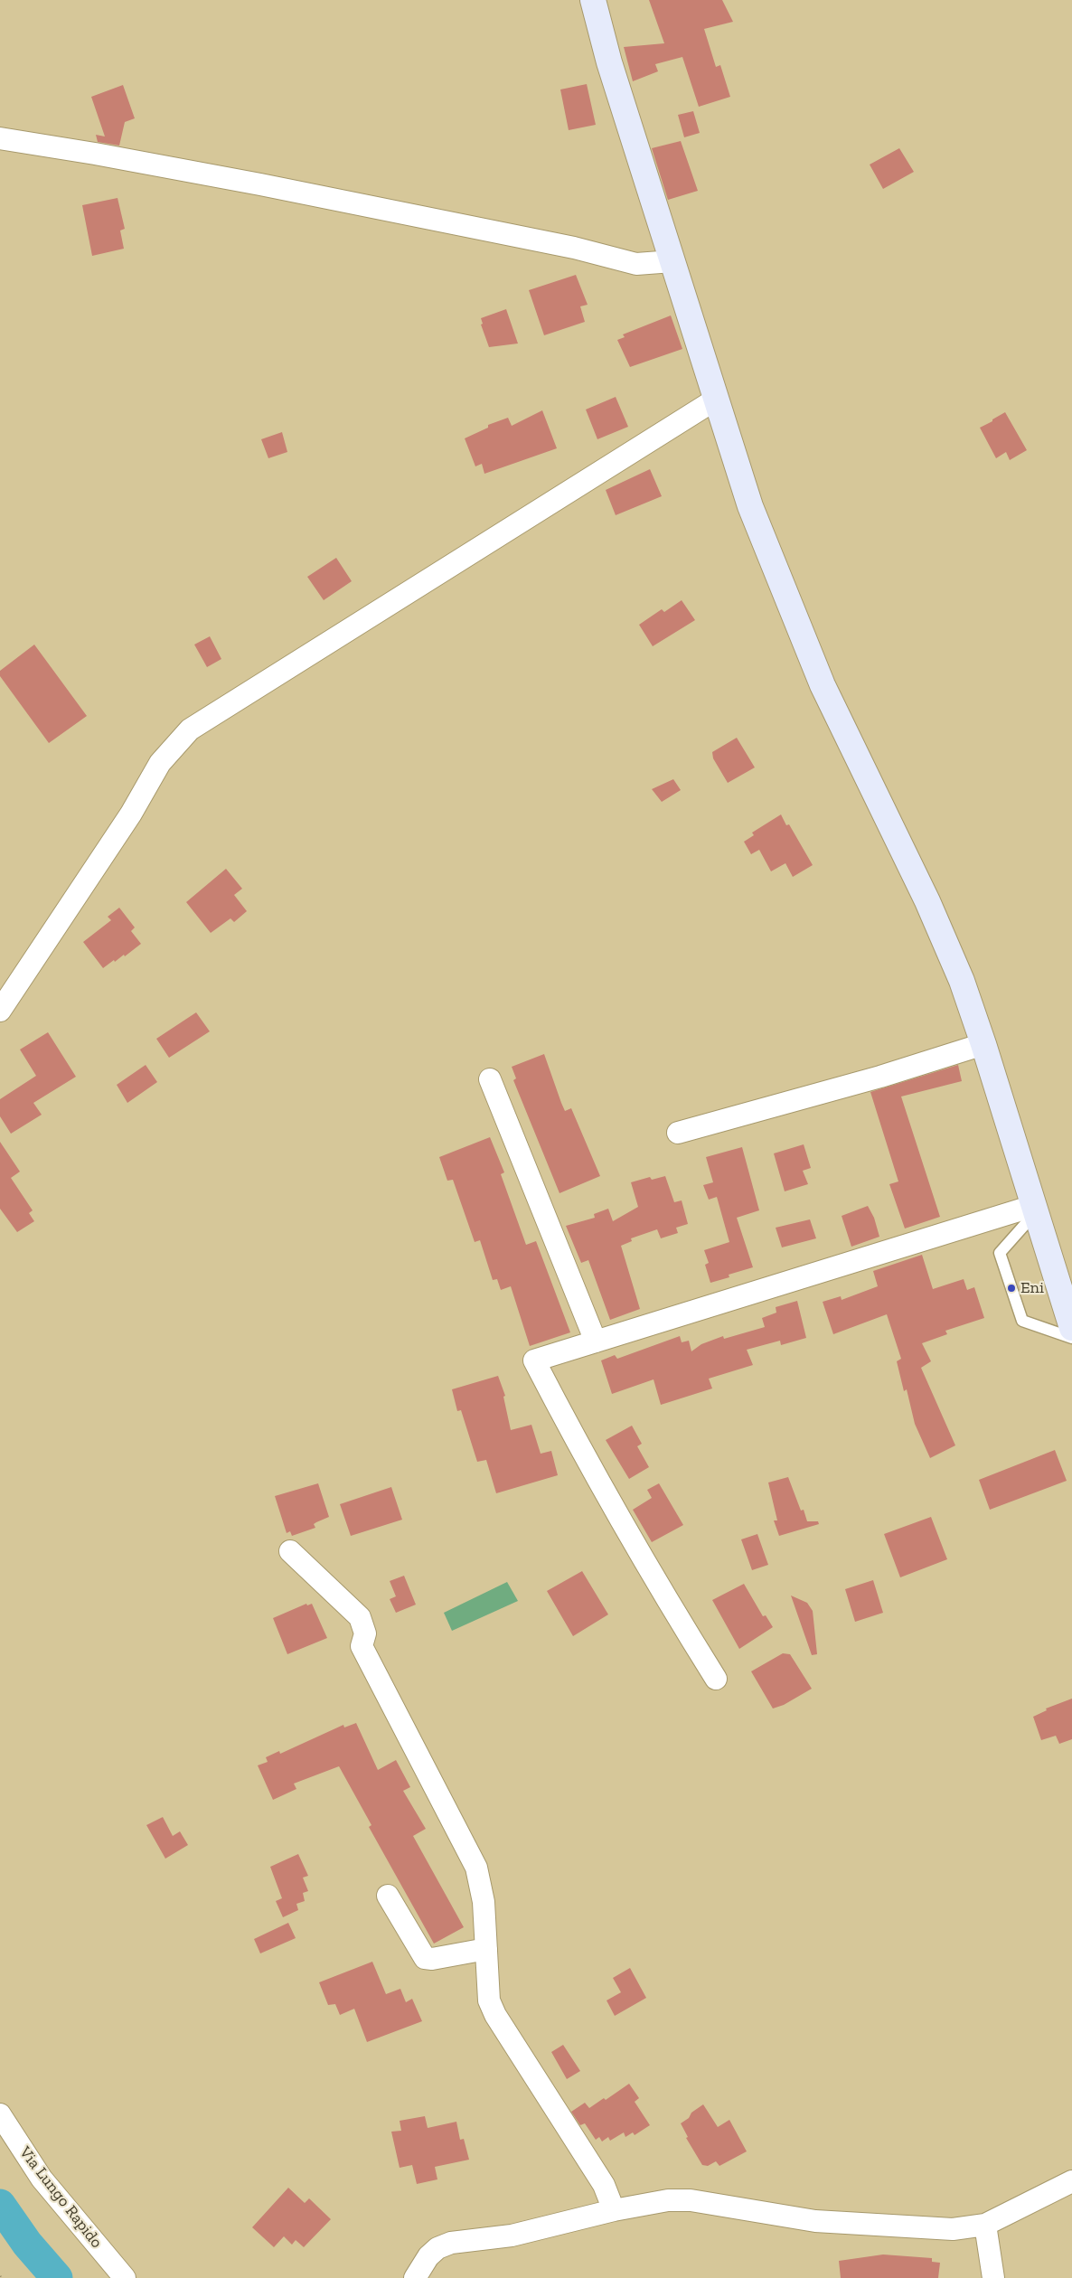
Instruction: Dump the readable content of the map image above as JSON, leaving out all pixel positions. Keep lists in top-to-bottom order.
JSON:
{
  "streets": {
    "street": ["Via Lungo Rapido"]
  },
  "places": ["Eni"]
}
